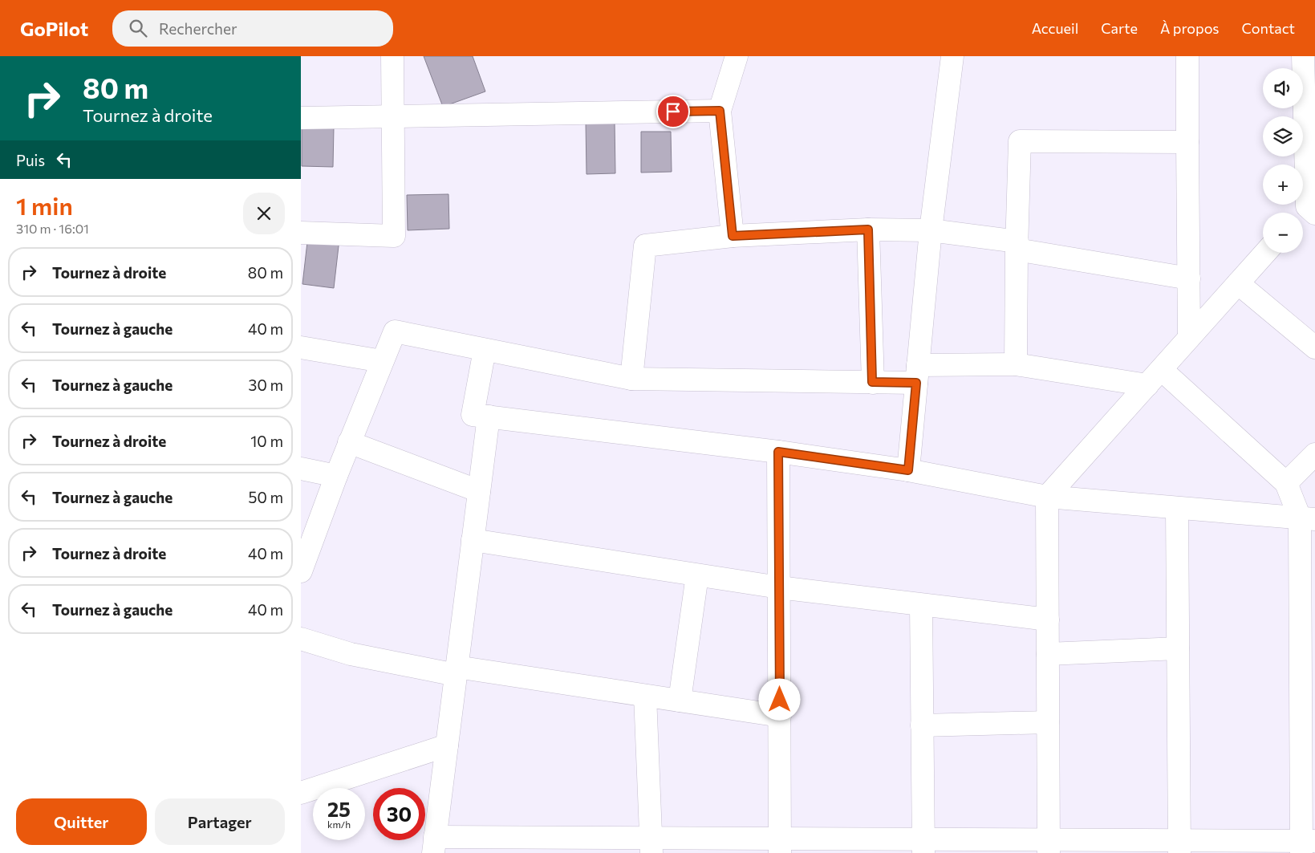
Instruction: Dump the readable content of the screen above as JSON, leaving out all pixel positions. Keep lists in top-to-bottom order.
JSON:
{
  "page": {
    "header": "GoPilot",
    "search": "Rechercher",
    "nav": [
      "Accueil",
      "Carte",
      "À propos",
      "Contact"
    ],
    "turn": ["80 m", "Tournez à droite"],
    "map_buttons": ["+", "−"],
    "then": "Puis",
    "heading": ["1 min", "310 m · 16:01"],
    "list": [
      {
        "name": "Tournez à droite",
        "value": "80 m"
      },
      {
        "name": "Tournez à gauche",
        "value": "40 m"
      },
      {
        "name": "Tournez à gauche",
        "value": "30 m"
      },
      {
        "name": "Tournez à droite",
        "value": "10 m"
      },
      {
        "name": "Tournez à gauche",
        "value": "50 m"
      },
      {
        "name": "Tournez à droite",
        "value": "40 m"
      },
      {
        "name": "Tournez à gauche",
        "value": "40 m"
      }
    ],
    "speed": "25 km/h",
    "limit": "30",
    "buttons": ["Quitter", "Partager"]
  }
}
